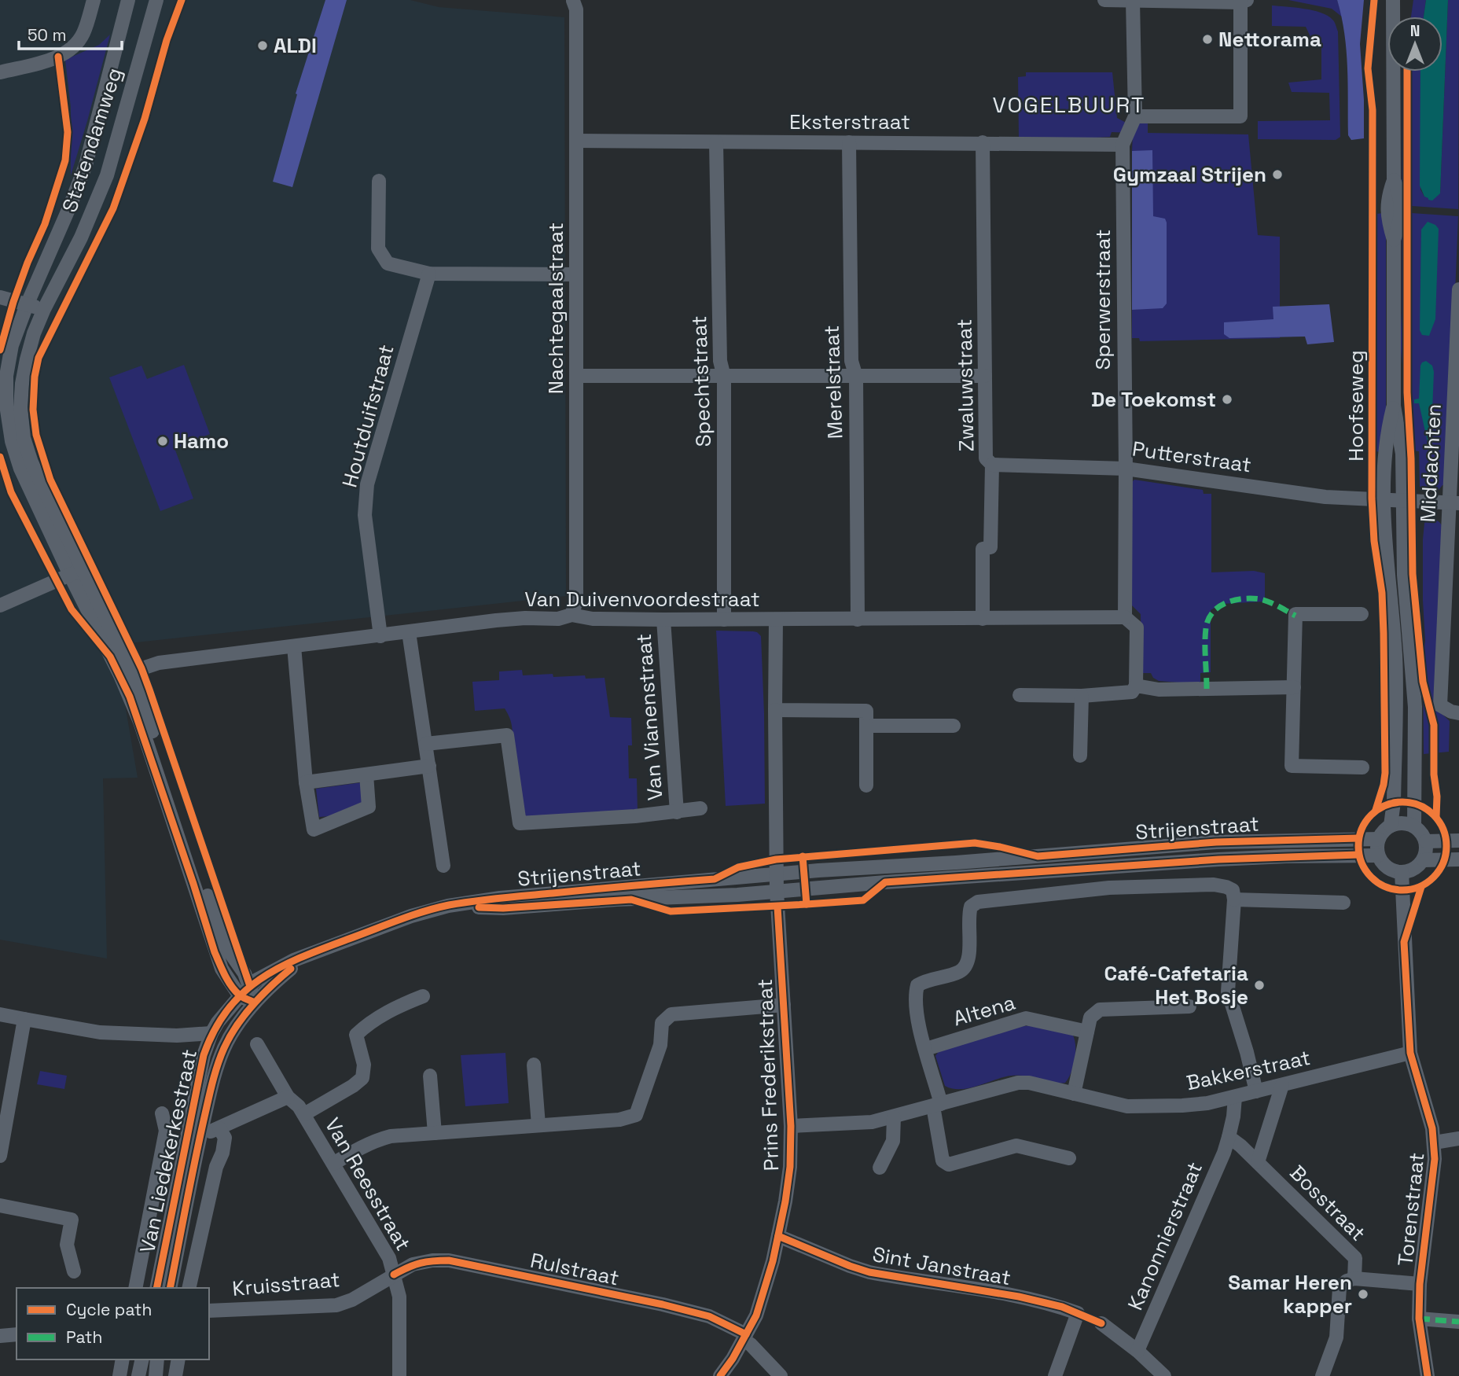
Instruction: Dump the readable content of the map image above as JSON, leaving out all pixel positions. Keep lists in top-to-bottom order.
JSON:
{
  "streets": {
    "street": [
      "Eksterstraat",
      "Statendamweg",
      "Sperwerstraat",
      "Nachtegaalstraat",
      "Spechtstraat",
      "Merelstraat",
      "Zwaluwstraat",
      "Hoofseweg",
      "Houtduifstraat",
      "Putterstraat",
      "Middachten",
      "Van Duivenvoordestraat",
      "Van Vianenstraat",
      "Strijenstraat",
      "Altena",
      "Bakkerstraat",
      "Prins Frederikstraat",
      "Van Liedekerkestraat",
      "Van Reesstraat",
      "Bosstraat",
      "Torenstraat",
      "Kanonnierstraat",
      "Sint Janstraat",
      "Rulstraat",
      "Kruisstraat"
    ]
  },
  "crossings": [
    ["Eksterstraat", "Sperwerstraat"],
    ["Eksterstraat", "Nachtegaalstraat"],
    ["Eksterstraat", "Spechtstraat"],
    ["Eksterstraat", "Merelstraat"],
    ["Eksterstraat", "Zwaluwstraat"],
    ["Statendamweg", "Van Duivenvoordestraat"],
    ["Statendamweg", "Strijenstraat"],
    ["Statendamweg", "Van Liedekerkestraat"],
    ["Sperwerstraat", "Putterstraat"],
    ["Sperwerstraat", "Van Duivenvoordestraat"],
    ["Nachtegaalstraat", "Van Duivenvoordestraat"],
    ["Spechtstraat", "Van Duivenvoordestraat"],
    ["Merelstraat", "Van Duivenvoordestraat"],
    ["Zwaluwstraat", "Putterstraat"],
    ["Zwaluwstraat", "Van Duivenvoordestraat"],
    ["Hoofseweg", "Putterstraat"],
    ["Hoofseweg", "Strijenstraat"],
    ["Hoofseweg", "Torenstraat"],
    ["Houtduifstraat", "Van Duivenvoordestraat"],
    ["Van Duivenvoordestraat", "Van Vianenstraat"],
    ["Strijenstraat", "Prins Frederikstraat"],
    ["Strijenstraat", "Van Liedekerkestraat"],
    ["Strijenstraat", "Torenstraat"],
    ["Bakkerstraat", "Prins Frederikstraat"],
    ["Bakkerstraat", "Torenstraat"],
    ["Prins Frederikstraat", "Sint Janstraat"],
    ["Prins Frederikstraat", "Rulstraat"],
    ["Van Reesstraat", "Rulstraat"],
    ["Van Reesstraat", "Kruisstraat"],
    ["Bosstraat", "Kanonnierstraat"],
    ["Rulstraat", "Kruisstraat"]
  ],
  "districts": ["VOGELBUURT"],
  "places": [
    "Nettorama",
    "ALDI",
    "Gymzaal Strijen",
    "De Toekomst",
    "Hamo",
    "Café-Cafetaria Het Bosje",
    "Samar Heren kapper"
  ],
  "legend": ["Cycle path", "Path"],
  "scale_bar": "50 m",
  "north": "top"
}
